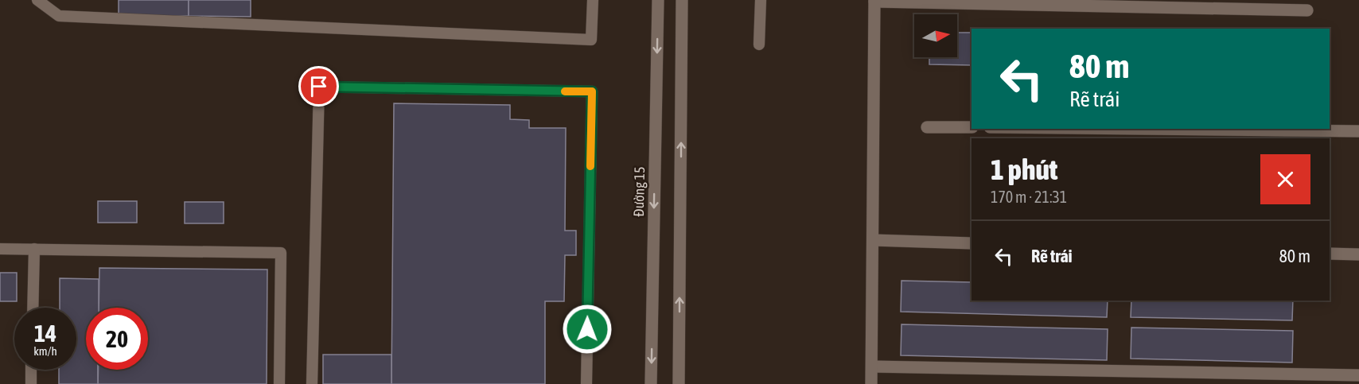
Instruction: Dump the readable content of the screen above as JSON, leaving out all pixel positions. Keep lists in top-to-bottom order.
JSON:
{
  "streets": {
    "street": ["Đường 15"]
  },
  "north": "right",
  "page": {
    "turn": ["80 m", "Rẽ trái"],
    "heading": ["1 phút", "170 m · 21:31"],
    "list": [
      {
        "name": "Rẽ trái",
        "value": "80 m"
      }
    ],
    "speed": "14 km/h",
    "limit": "20"
  }
}
